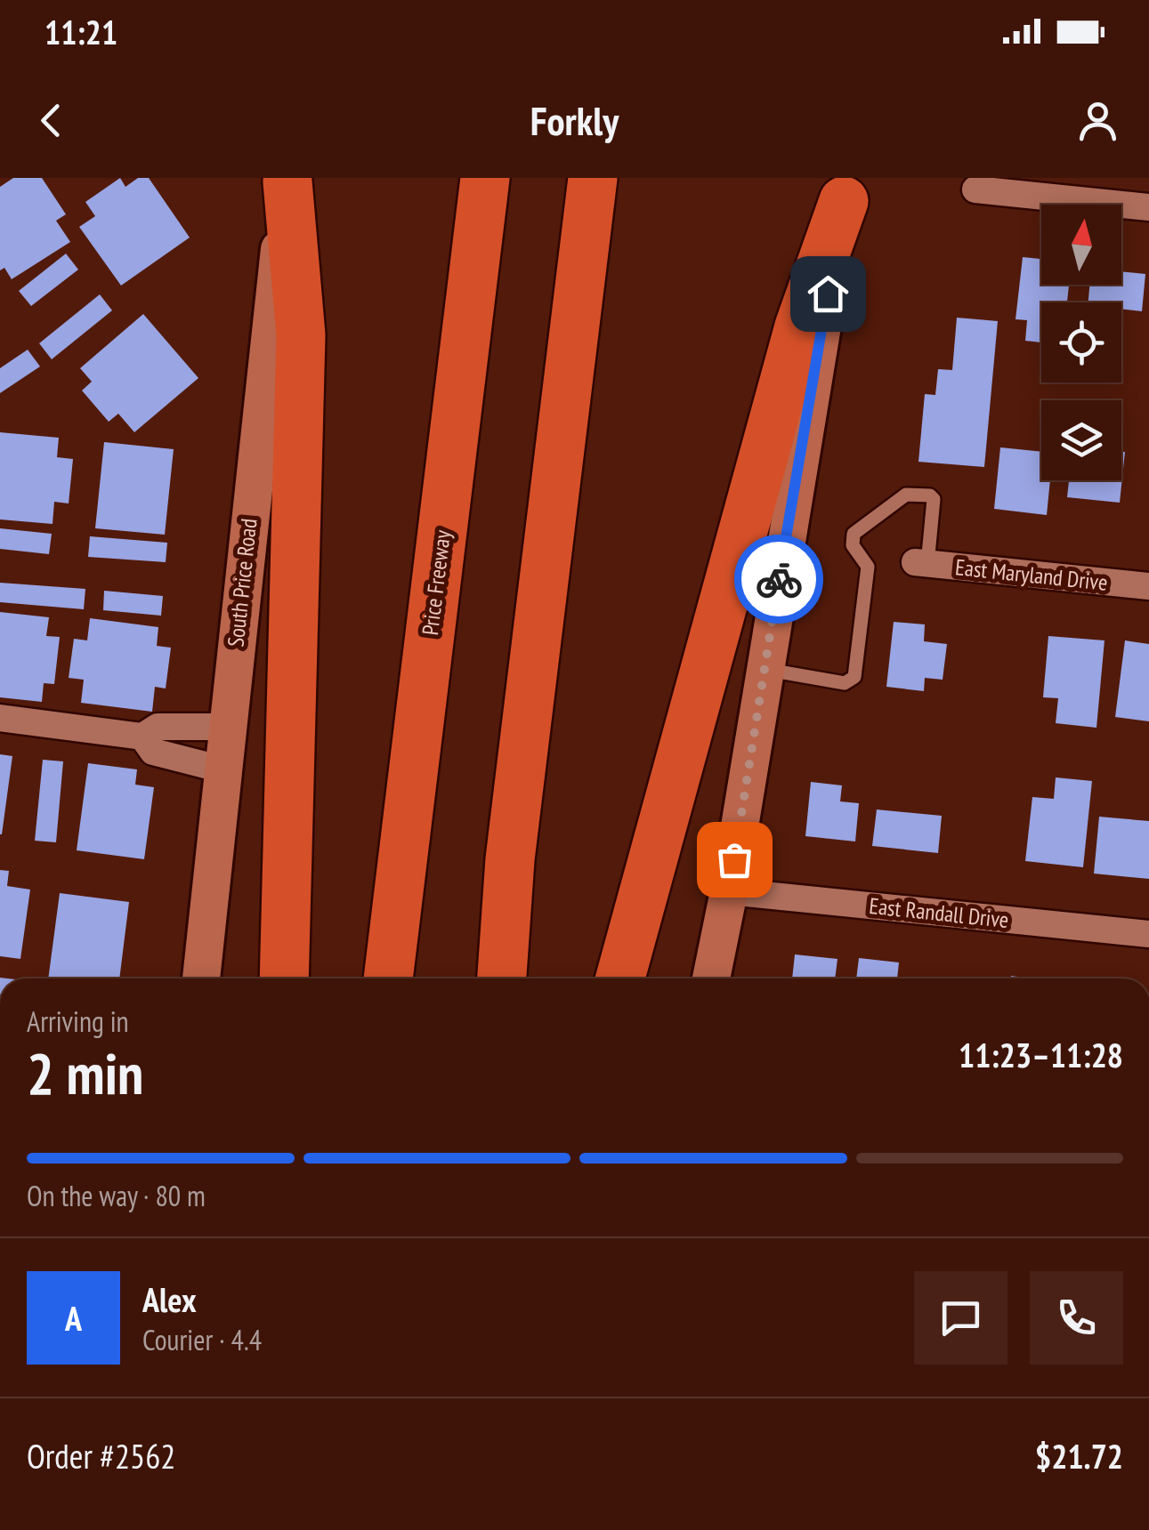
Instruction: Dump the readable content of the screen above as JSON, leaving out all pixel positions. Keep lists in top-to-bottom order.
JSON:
{
  "streets": {
    "highway": ["Price Freeway"],
    "main road": ["South Price Road"],
    "street": ["East Maryland Drive", "East Randall Drive"]
  },
  "north": "top",
  "page": {
    "status": "11:21",
    "header": "Forkly",
    "heading": ["2 min", "Arriving in", "11:23–11:28"],
    "panel": [
      "Alex",
      "Courier · 4.4",
      "Order #2562",
      "$21.72"
    ],
    "bar": "On the way · 80 m",
    "round": "A"
  }
}
